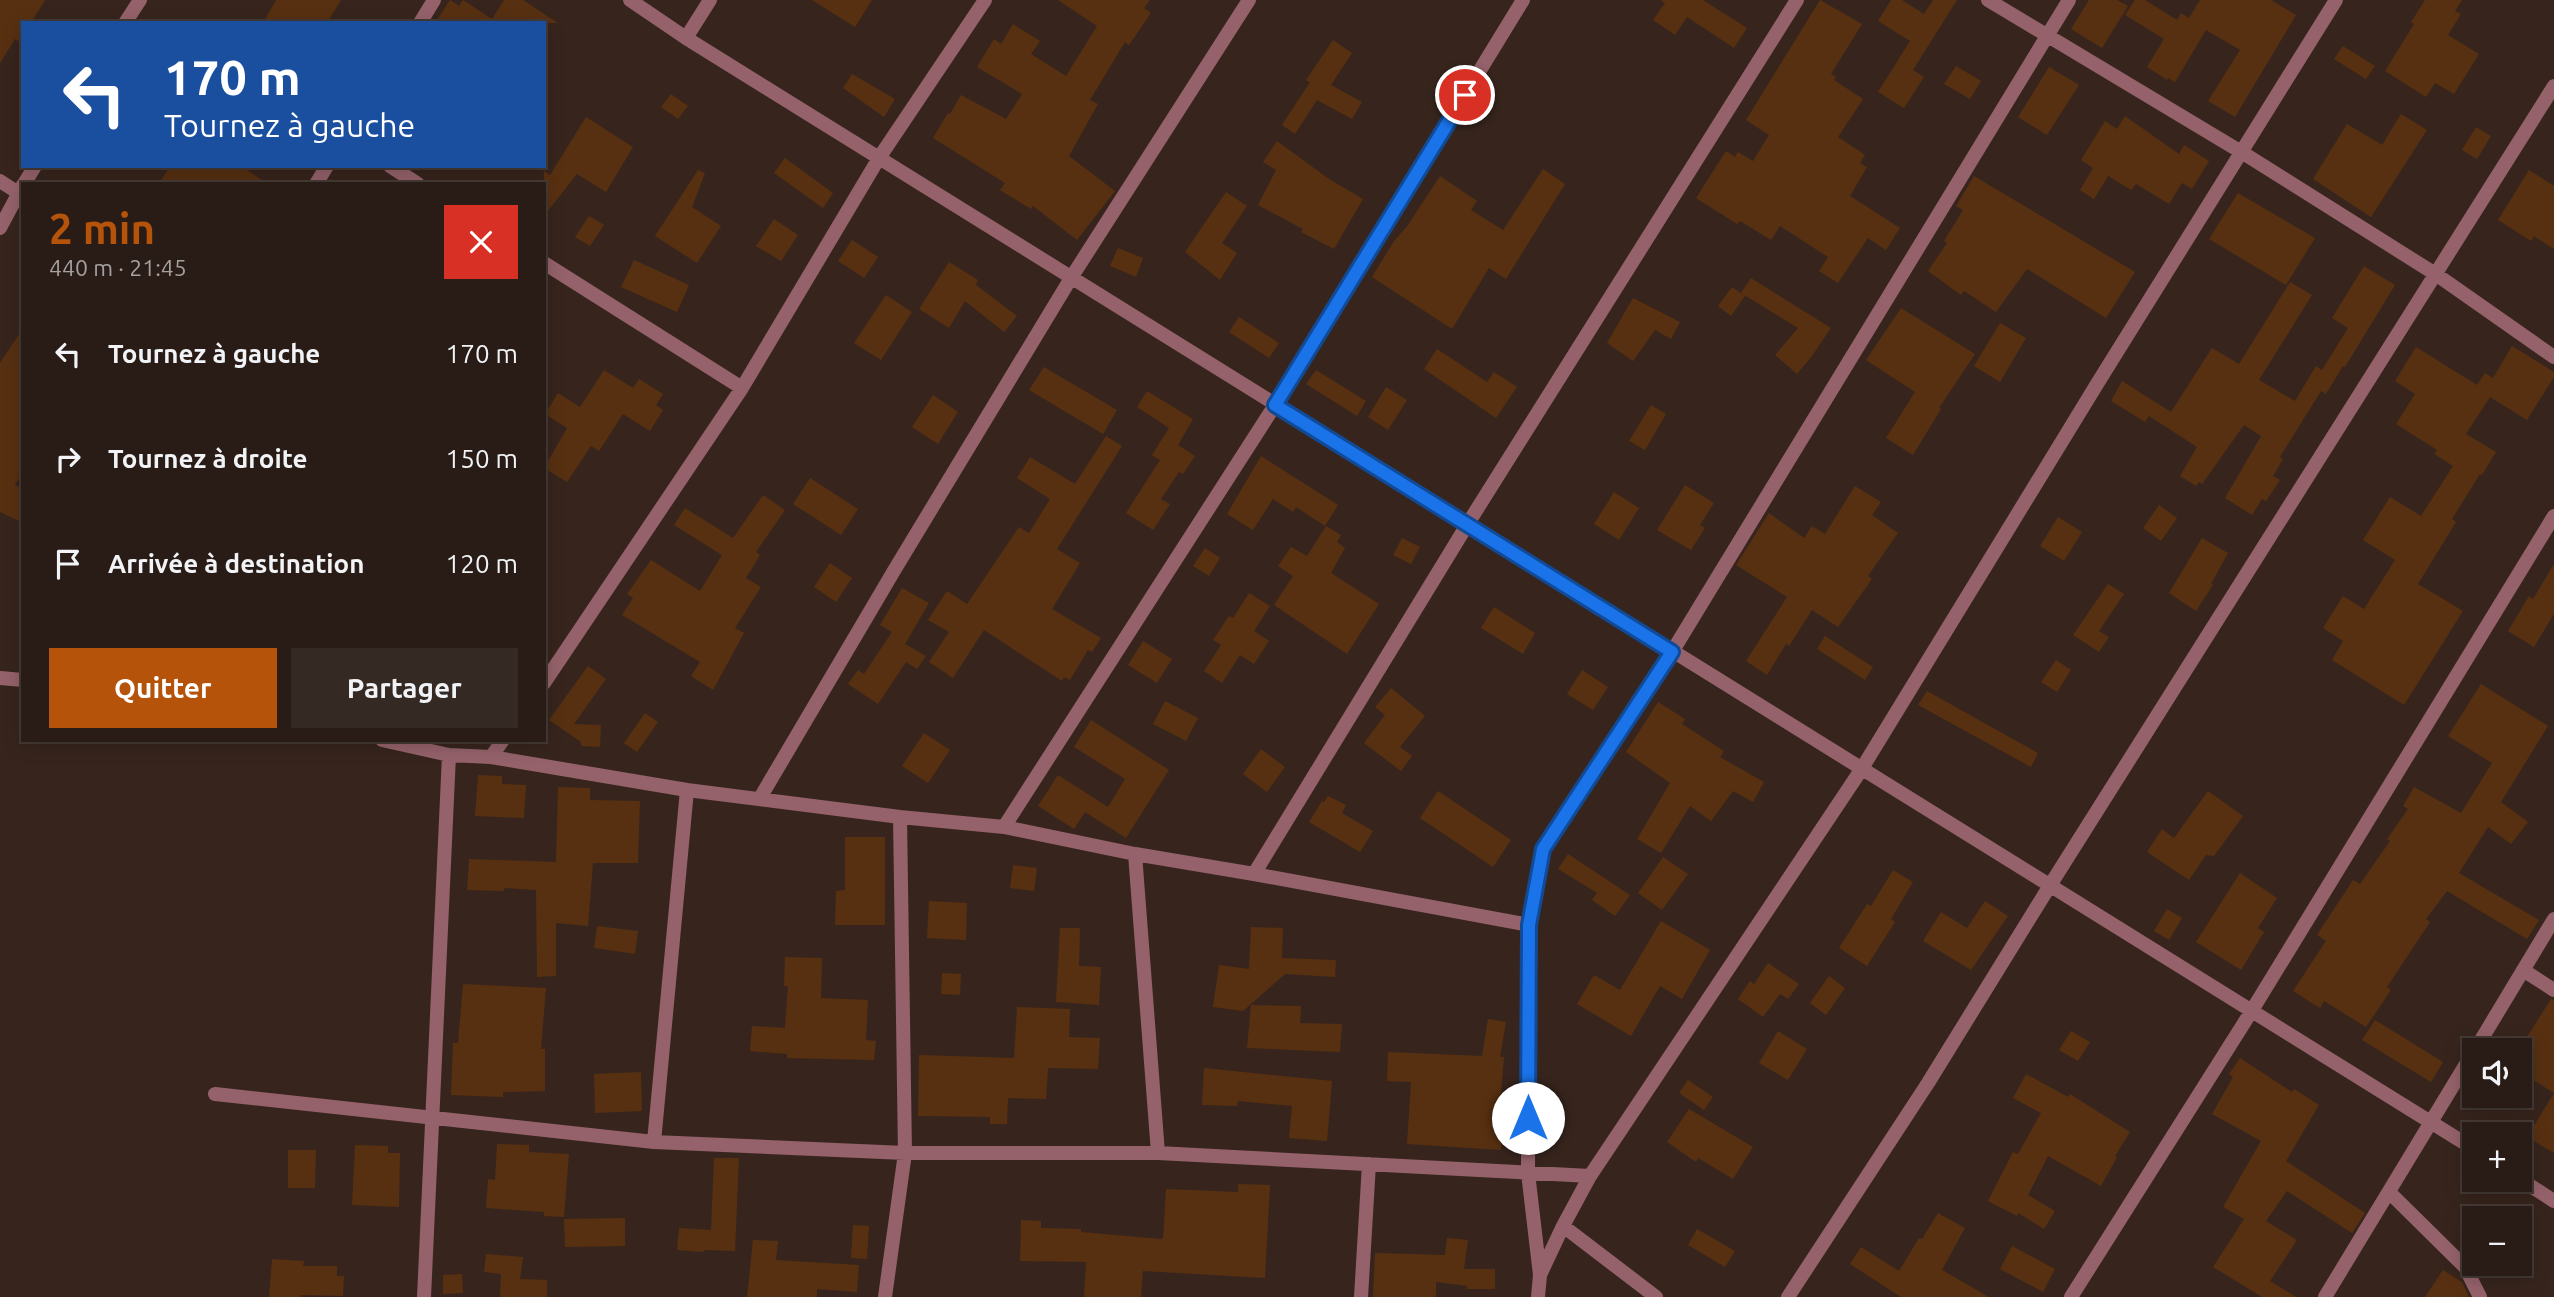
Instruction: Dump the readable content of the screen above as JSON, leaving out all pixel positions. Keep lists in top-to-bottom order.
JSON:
{
  "page": {
    "turn": ["170 m", "Tournez à gauche"],
    "heading": ["2 min", "440 m · 21:45"],
    "list": [
      {
        "name": "Tournez à gauche",
        "value": "170 m"
      },
      {
        "name": "Tournez à droite",
        "value": "150 m"
      },
      {
        "name": "Arrivée à destination",
        "value": "120 m"
      }
    ],
    "buttons": ["Quitter", "Partager"],
    "map_buttons": ["+", "−"]
  }
}
